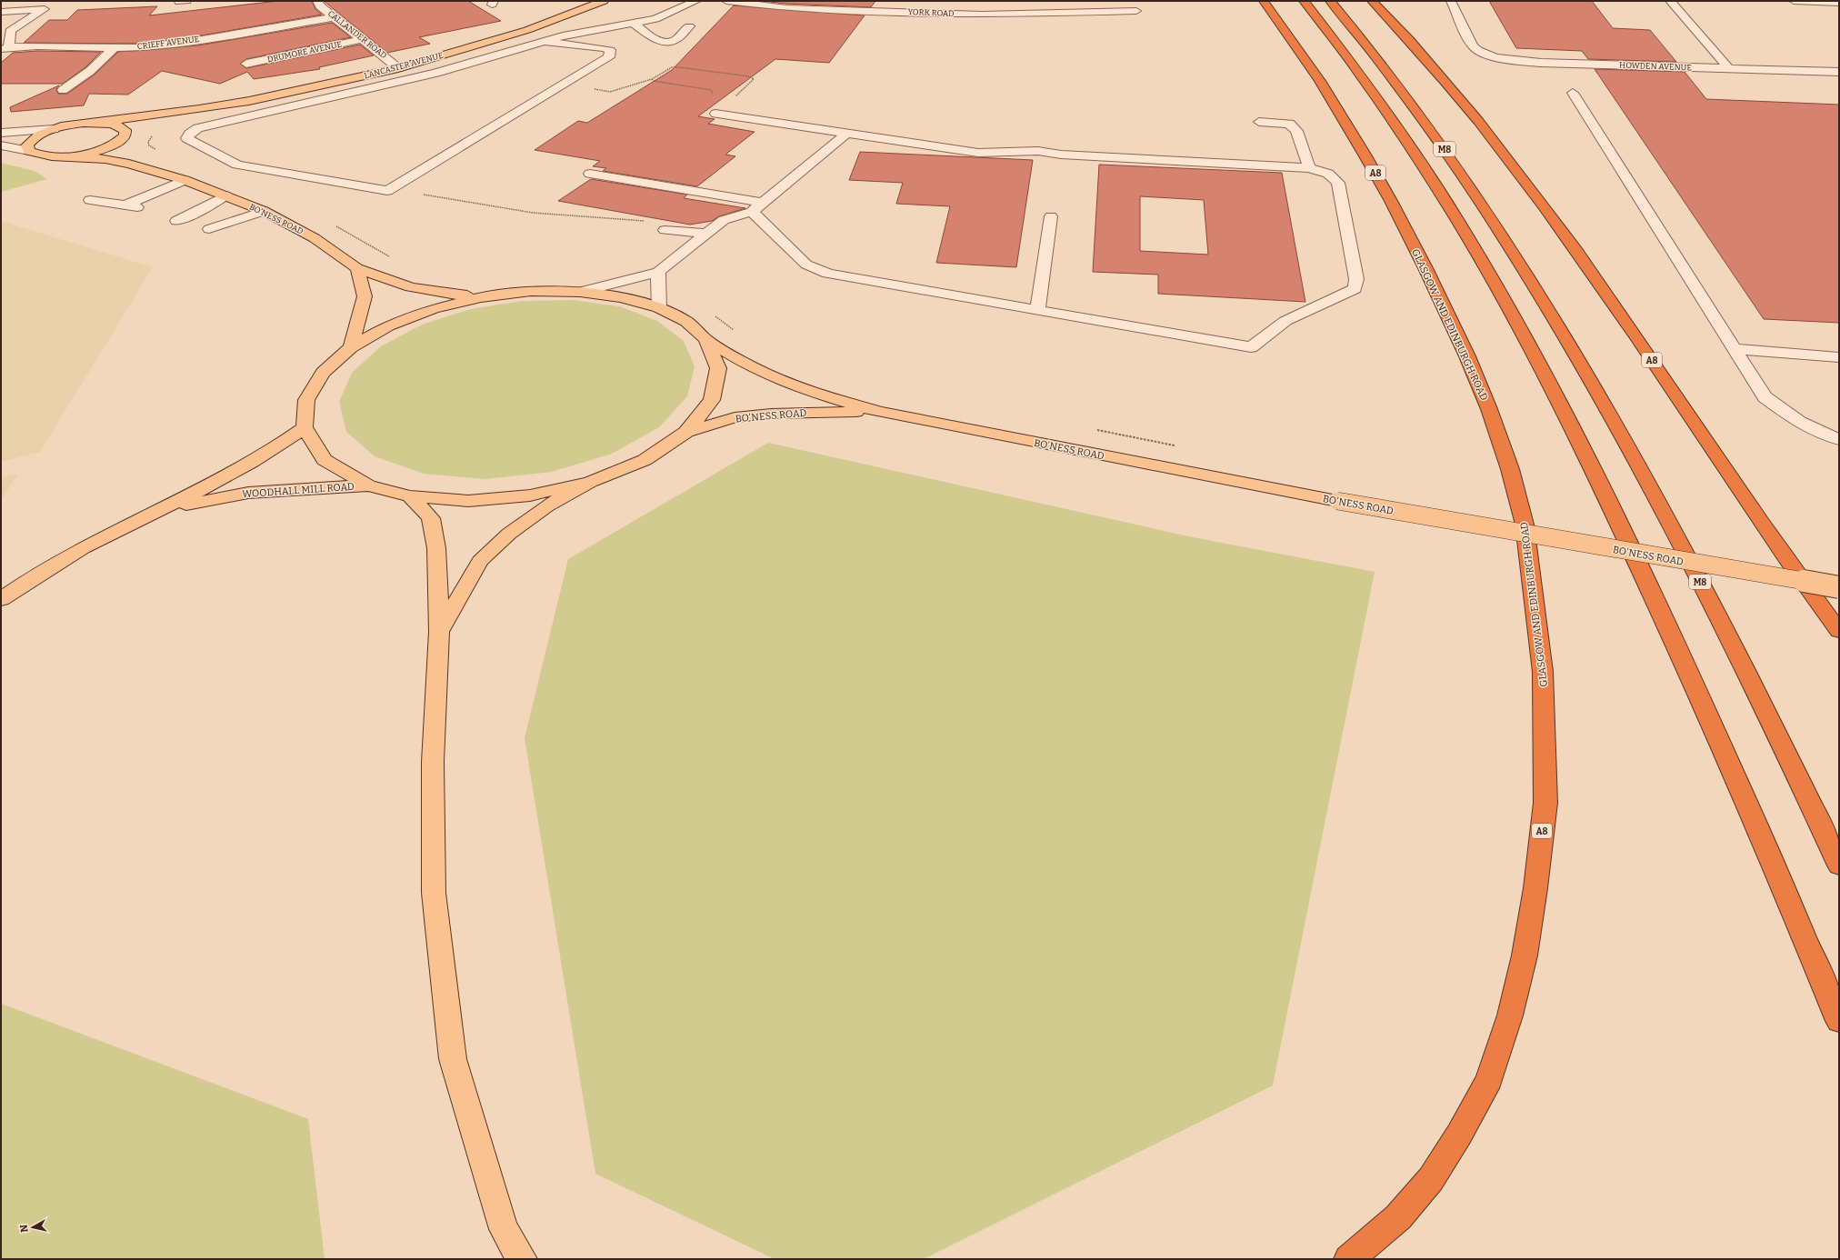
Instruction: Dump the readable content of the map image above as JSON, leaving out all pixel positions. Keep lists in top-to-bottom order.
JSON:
{
  "streets": {
    "highway": ["M8", "A8", "GLASGOW AND EDINBURGH ROAD"],
    "main road": ["LANCASTER AVENUE", "BO'NESS ROAD", "WOODHALL MILL ROAD"],
    "street": [
      "YORK ROAD",
      "CALLANDER ROAD",
      "CRIEFF AVENUE",
      "DRUMORE AVENUE",
      "HOWDEN AVENUE"
    ]
  },
  "crossings": [
    ["CALLANDER ROAD", "CRIEFF AVENUE"],
    ["CALLANDER ROAD", "DRUMORE AVENUE"],
    ["CALLANDER ROAD", "LANCASTER AVENUE"],
    ["LANCASTER AVENUE", "BO'NESS ROAD"]
  ],
  "north": "left"
}
